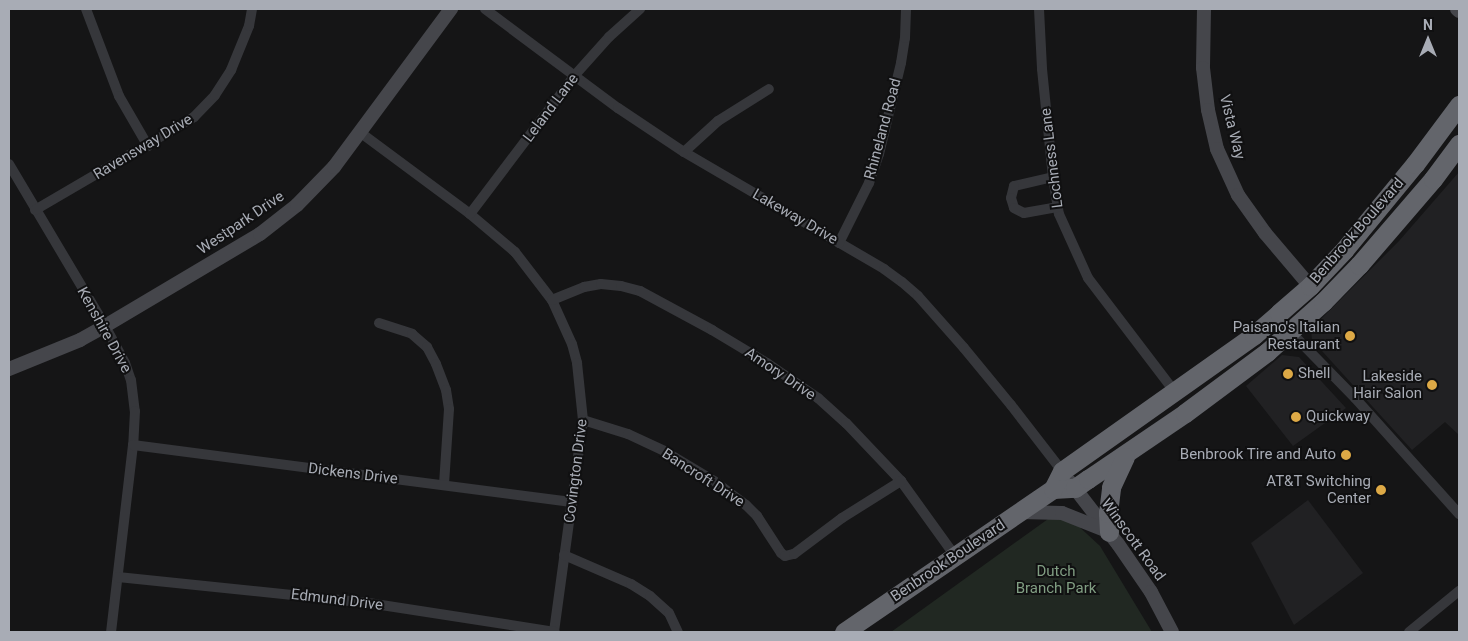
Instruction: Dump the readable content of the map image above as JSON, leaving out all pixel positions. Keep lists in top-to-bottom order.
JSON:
{
  "streets": {
    "highway": ["Benbrook Boulevard"],
    "street": [
      "Leland Lane",
      "Vista Way",
      "Rhineland Road",
      "Ravensway Drive",
      "Lochness Lane",
      "Lakeway Drive",
      "Westpark Drive",
      "Kenshire Drive",
      "Amory Drive",
      "Covington Drive",
      "Dickens Drive",
      "Bancroft Drive",
      "Winscott Road",
      "Edmund Drive"
    ]
  },
  "crossings": [
    ["Leland Lane", "Lakeway Drive"],
    ["Leland Lane", "Covington Drive"],
    ["Vista Way", "Benbrook Boulevard"],
    ["Rhineland Road", "Lakeway Drive"],
    ["Ravensway Drive", "Kenshire Drive"],
    ["Lochness Lane", "Benbrook Boulevard"],
    ["Lakeway Drive", "Benbrook Boulevard"],
    ["Lakeway Drive", "Winscott Road"],
    ["Westpark Drive", "Kenshire Drive"],
    ["Westpark Drive", "Covington Drive"],
    ["Benbrook Boulevard", "Amory Drive"],
    ["Benbrook Boulevard", "Winscott Road"],
    ["Kenshire Drive", "Dickens Drive"],
    ["Kenshire Drive", "Edmund Drive"],
    ["Amory Drive", "Covington Drive"],
    ["Amory Drive", "Bancroft Drive"],
    ["Covington Drive", "Dickens Drive"],
    ["Covington Drive", "Bancroft Drive"],
    ["Covington Drive", "Edmund Drive"]
  ],
  "parks": ["Dutch Branch Park"],
  "places": [
    "Paisano's Italian Restaurant",
    "Shell",
    "Lakeside Hair Salon",
    "Quickway",
    "Benbrook Tire and Auto",
    "AT&T Switching Center"
  ],
  "north": "top"
}
